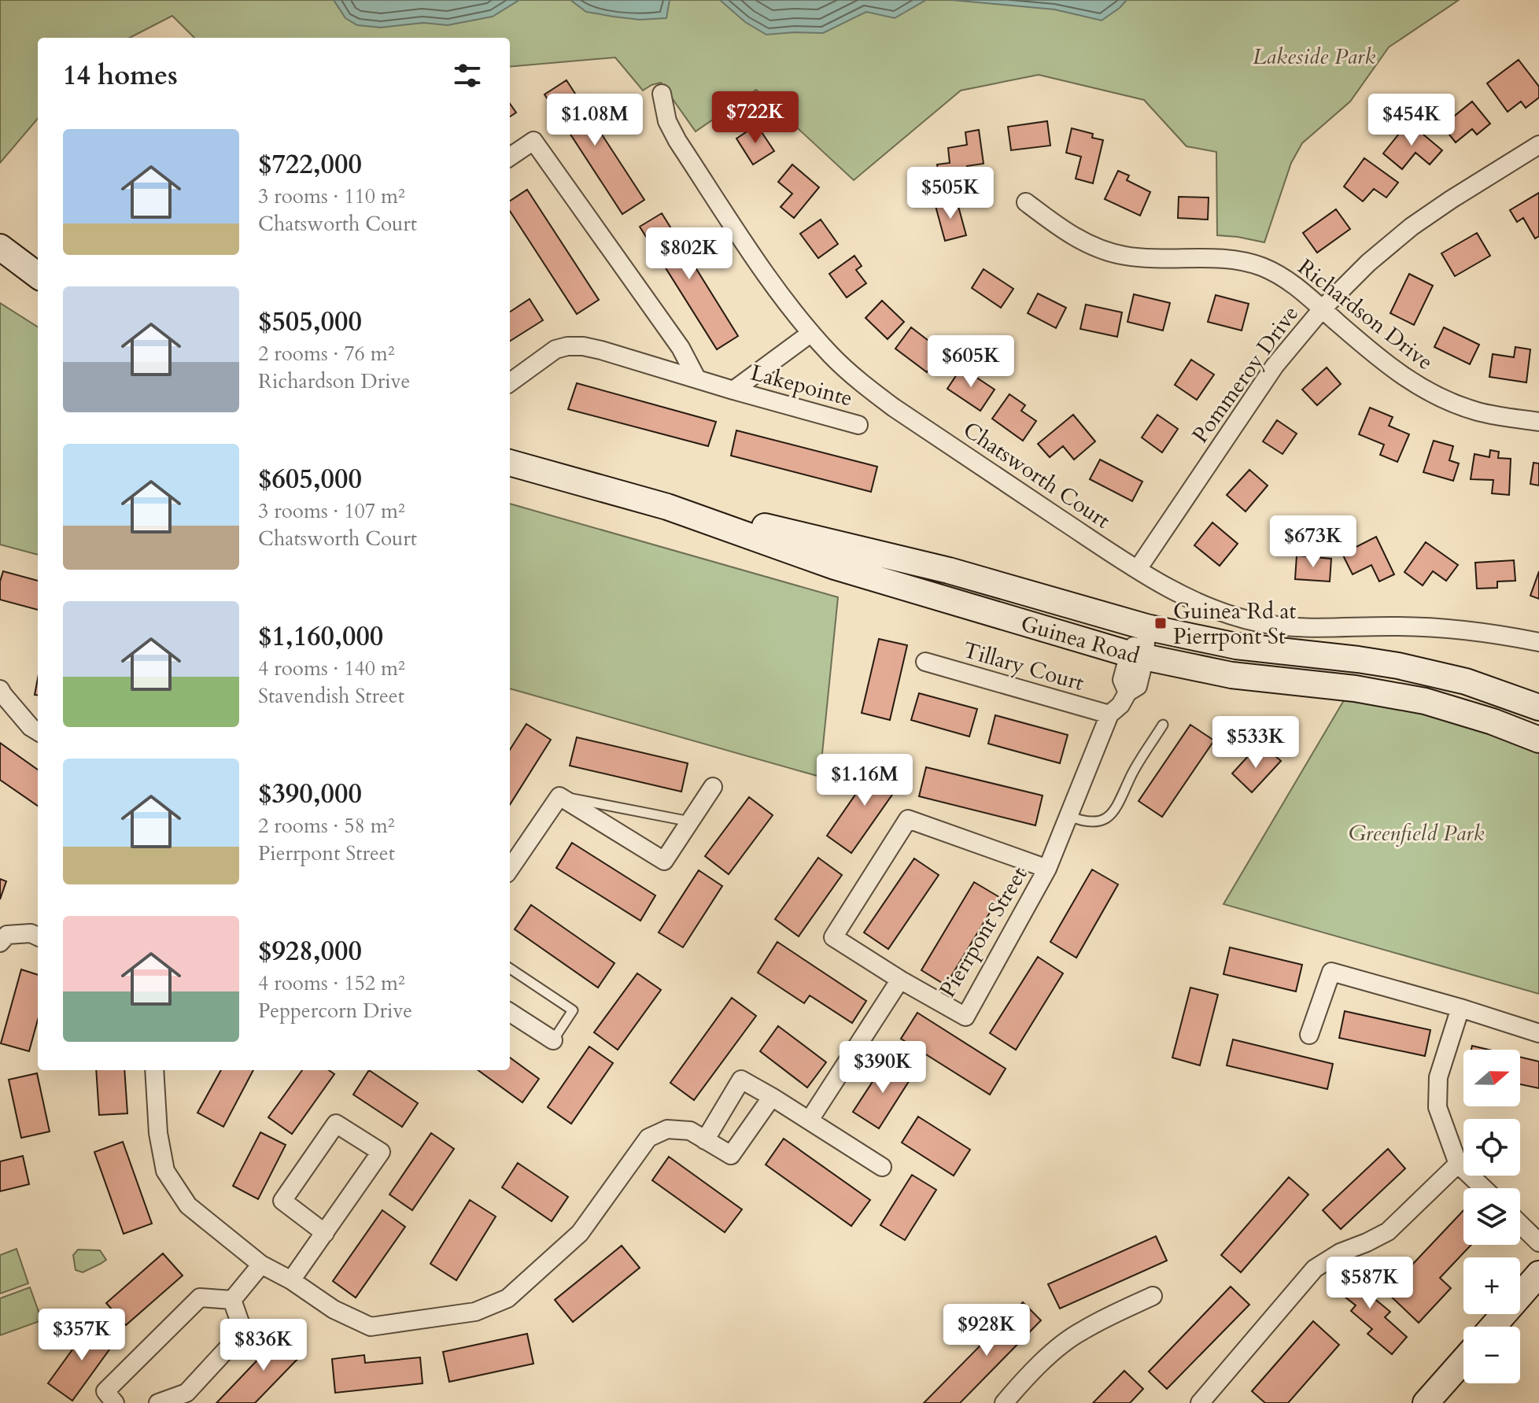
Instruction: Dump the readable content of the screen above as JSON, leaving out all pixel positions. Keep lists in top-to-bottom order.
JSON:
{
  "streets": {
    "main road": ["Guinea Road"],
    "street": [
      "Richardson Drive",
      "Pommeroy Drive",
      "Lakepointe",
      "Chatsworth Court",
      "Tillary Court",
      "Pierrpont Street"
    ]
  },
  "crossings": [
    ["Richardson Drive", "Pommeroy Drive"],
    ["Pommeroy Drive", "Chatsworth Court"],
    ["Guinea Road", "Pierrpont Street"],
    ["Tillary Court", "Pierrpont Street"]
  ],
  "parks": ["Lakeside Park", "Greenfield Park"],
  "places": {
    "transit": ["Guinea Rd at Pierrpont St"]
  },
  "north": "right",
  "page": {
    "heading": "14 homes",
    "price": [
      "$722K",
      "$1.08M",
      "$454K",
      "$505K",
      "$802K",
      "$605K",
      "$673K",
      "$533K",
      "$1.16M",
      "$390K",
      "$587K",
      "$928K",
      "$357K",
      "$836K"
    ],
    "list": [
      {
        "name": "$722,000",
        "note": "3 rooms · 110 m² · Chatsworth Court"
      },
      {
        "name": "$505,000",
        "note": "2 rooms · 76 m² · Richardson Drive"
      },
      {
        "name": "$605,000",
        "note": "3 rooms · 107 m² · Chatsworth Court"
      },
      {
        "name": "$1,160,000",
        "note": "4 rooms · 140 m² · Stavendish Street"
      },
      {
        "name": "$390,000",
        "note": "2 rooms · 58 m² · Pierrpont Street"
      },
      {
        "name": "$928,000",
        "note": "4 rooms · 152 m² · Peppercorn Drive"
      }
    ],
    "map_buttons": ["+", "−"]
  }
}
